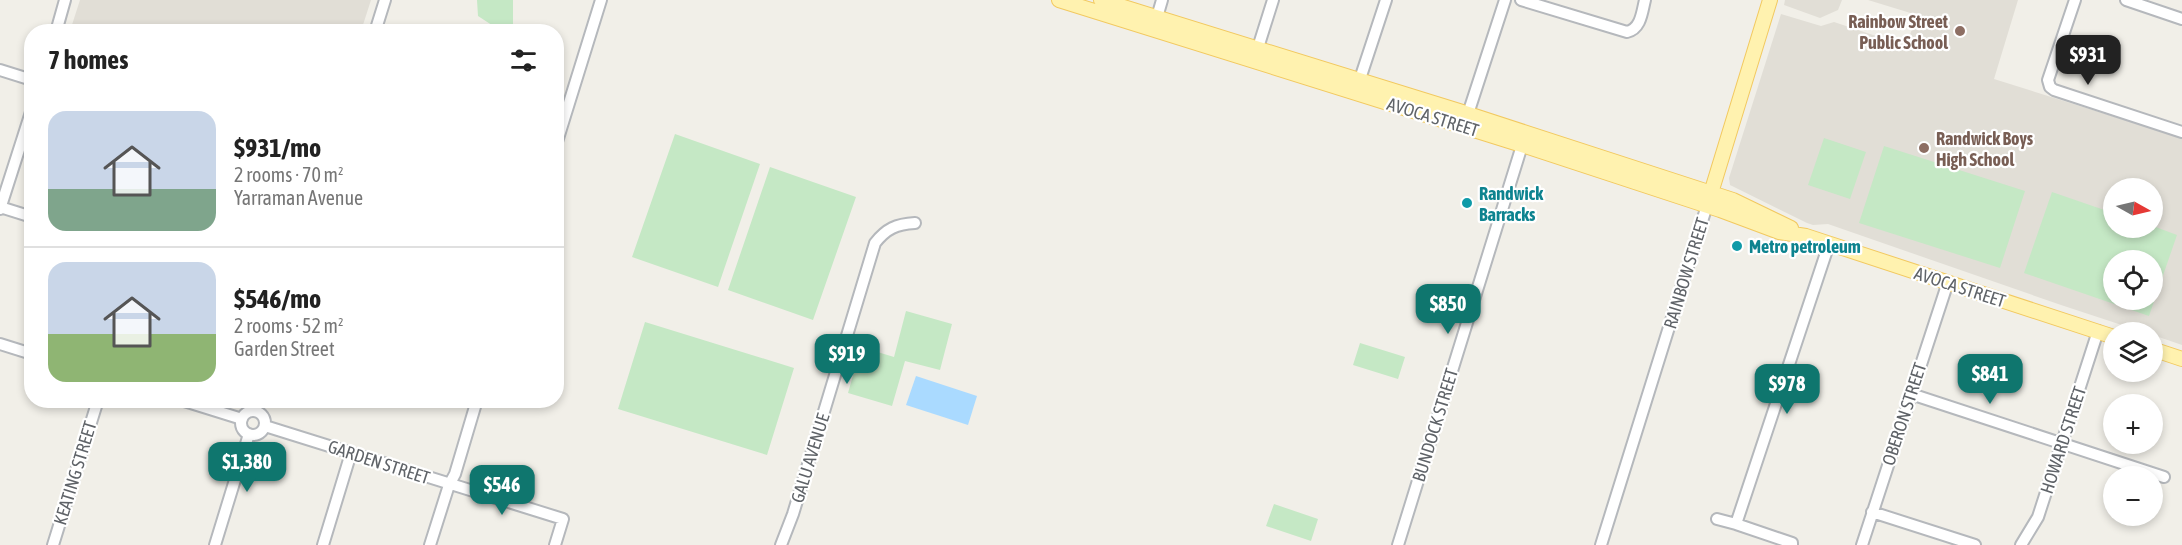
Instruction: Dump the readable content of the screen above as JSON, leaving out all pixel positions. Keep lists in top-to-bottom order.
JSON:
{
  "streets": {
    "main road": ["AVOCA STREET", "RAINBOW STREET"],
    "street": [
      "OBERON STREET",
      "BUNDOCK STREET",
      "HOWARD STREET",
      "GALU AVENUE",
      "GARDEN STREET",
      "KEATING STREET"
    ]
  },
  "crossings": [
    ["AVOCA STREET", "RAINBOW STREET"],
    ["AVOCA STREET", "OBERON STREET"],
    ["AVOCA STREET", "BUNDOCK STREET"],
    ["AVOCA STREET", "HOWARD STREET"]
  ],
  "places": [
    "Rainbow Street Public School",
    "Randwick Boys High School",
    "Randwick Barracks",
    "Metro petroleum"
  ],
  "north": "right",
  "page": {
    "heading": "7 homes",
    "price": [
      "$931",
      "$850",
      "$919",
      "$841",
      "$978",
      "$1,380",
      "$546"
    ],
    "list": [
      {
        "name": "$931/mo",
        "note": "2 rooms · 70 m² · Yarraman Avenue"
      },
      {
        "name": "$546/mo",
        "note": "2 rooms · 52 m² · Garden Street"
      }
    ],
    "map_buttons": ["+", "−"]
  }
}
